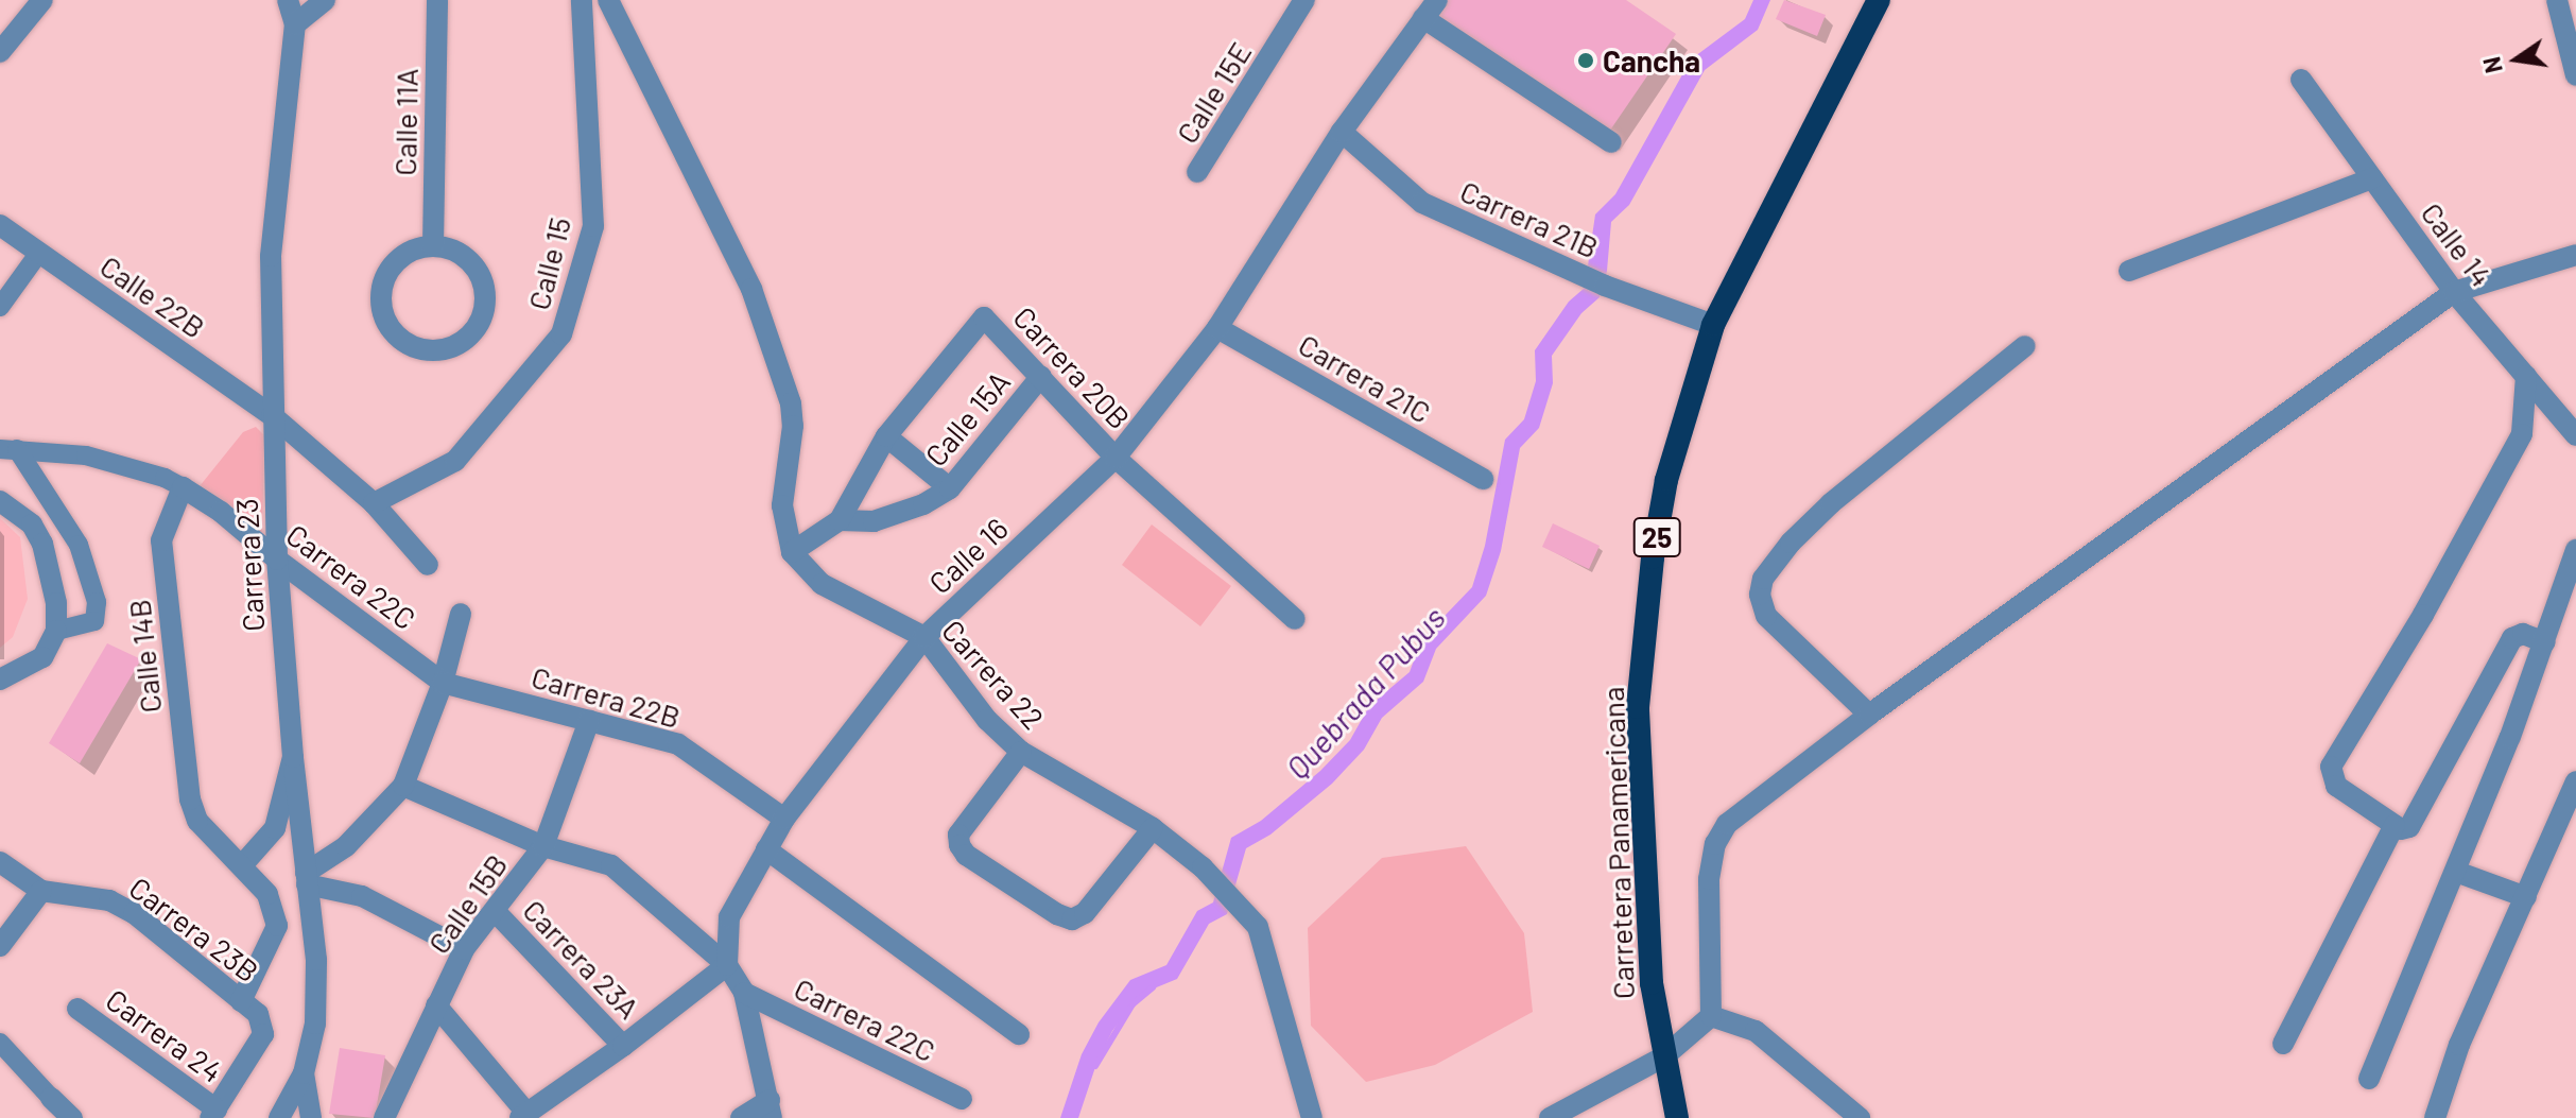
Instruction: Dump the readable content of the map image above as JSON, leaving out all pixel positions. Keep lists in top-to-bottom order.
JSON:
{
  "streets": {
    "highway": ["25", "Carretera Panamericana"],
    "street": [
      "Calle 15E",
      "Calle 11A",
      "Carrera 21B",
      "Calle 14",
      "Calle 15",
      "Calle 22B",
      "Carrera 20B",
      "Carrera 21C",
      "Calle 15A",
      "Calle 16",
      "Carrera 23",
      "Carrera 22C",
      "Calle 14B",
      "Carrera 22",
      "Carrera 22B",
      "Calle 15B",
      "Carrera 23B",
      "Carrera 23A",
      "Carrera 24"
    ]
  },
  "crossings": [
    ["Carrera 21B", "Calle 16"],
    ["Carrera 21B", "Carretera Panamericana"],
    ["Calle 22B", "Carrera 23"],
    ["Carrera 20B", "Calle 15A"],
    ["Carrera 20B", "Calle 16"],
    ["Carrera 21C", "Calle 16"],
    ["Calle 15A", "Carrera 22"],
    ["Calle 16", "Carrera 22"],
    ["Calle 16", "Carrera 22B"],
    ["Carrera 23", "Carrera 22C"],
    ["Carrera 22C", "Calle 14B"],
    ["Carrera 22C", "Carrera 22B"],
    ["Carrera 22B", "Calle 15B"],
    ["Calle 15B", "Carrera 23A"]
  ],
  "water": ["Quebrada Pubus"],
  "places": ["Cancha"],
  "north": "left"
}
